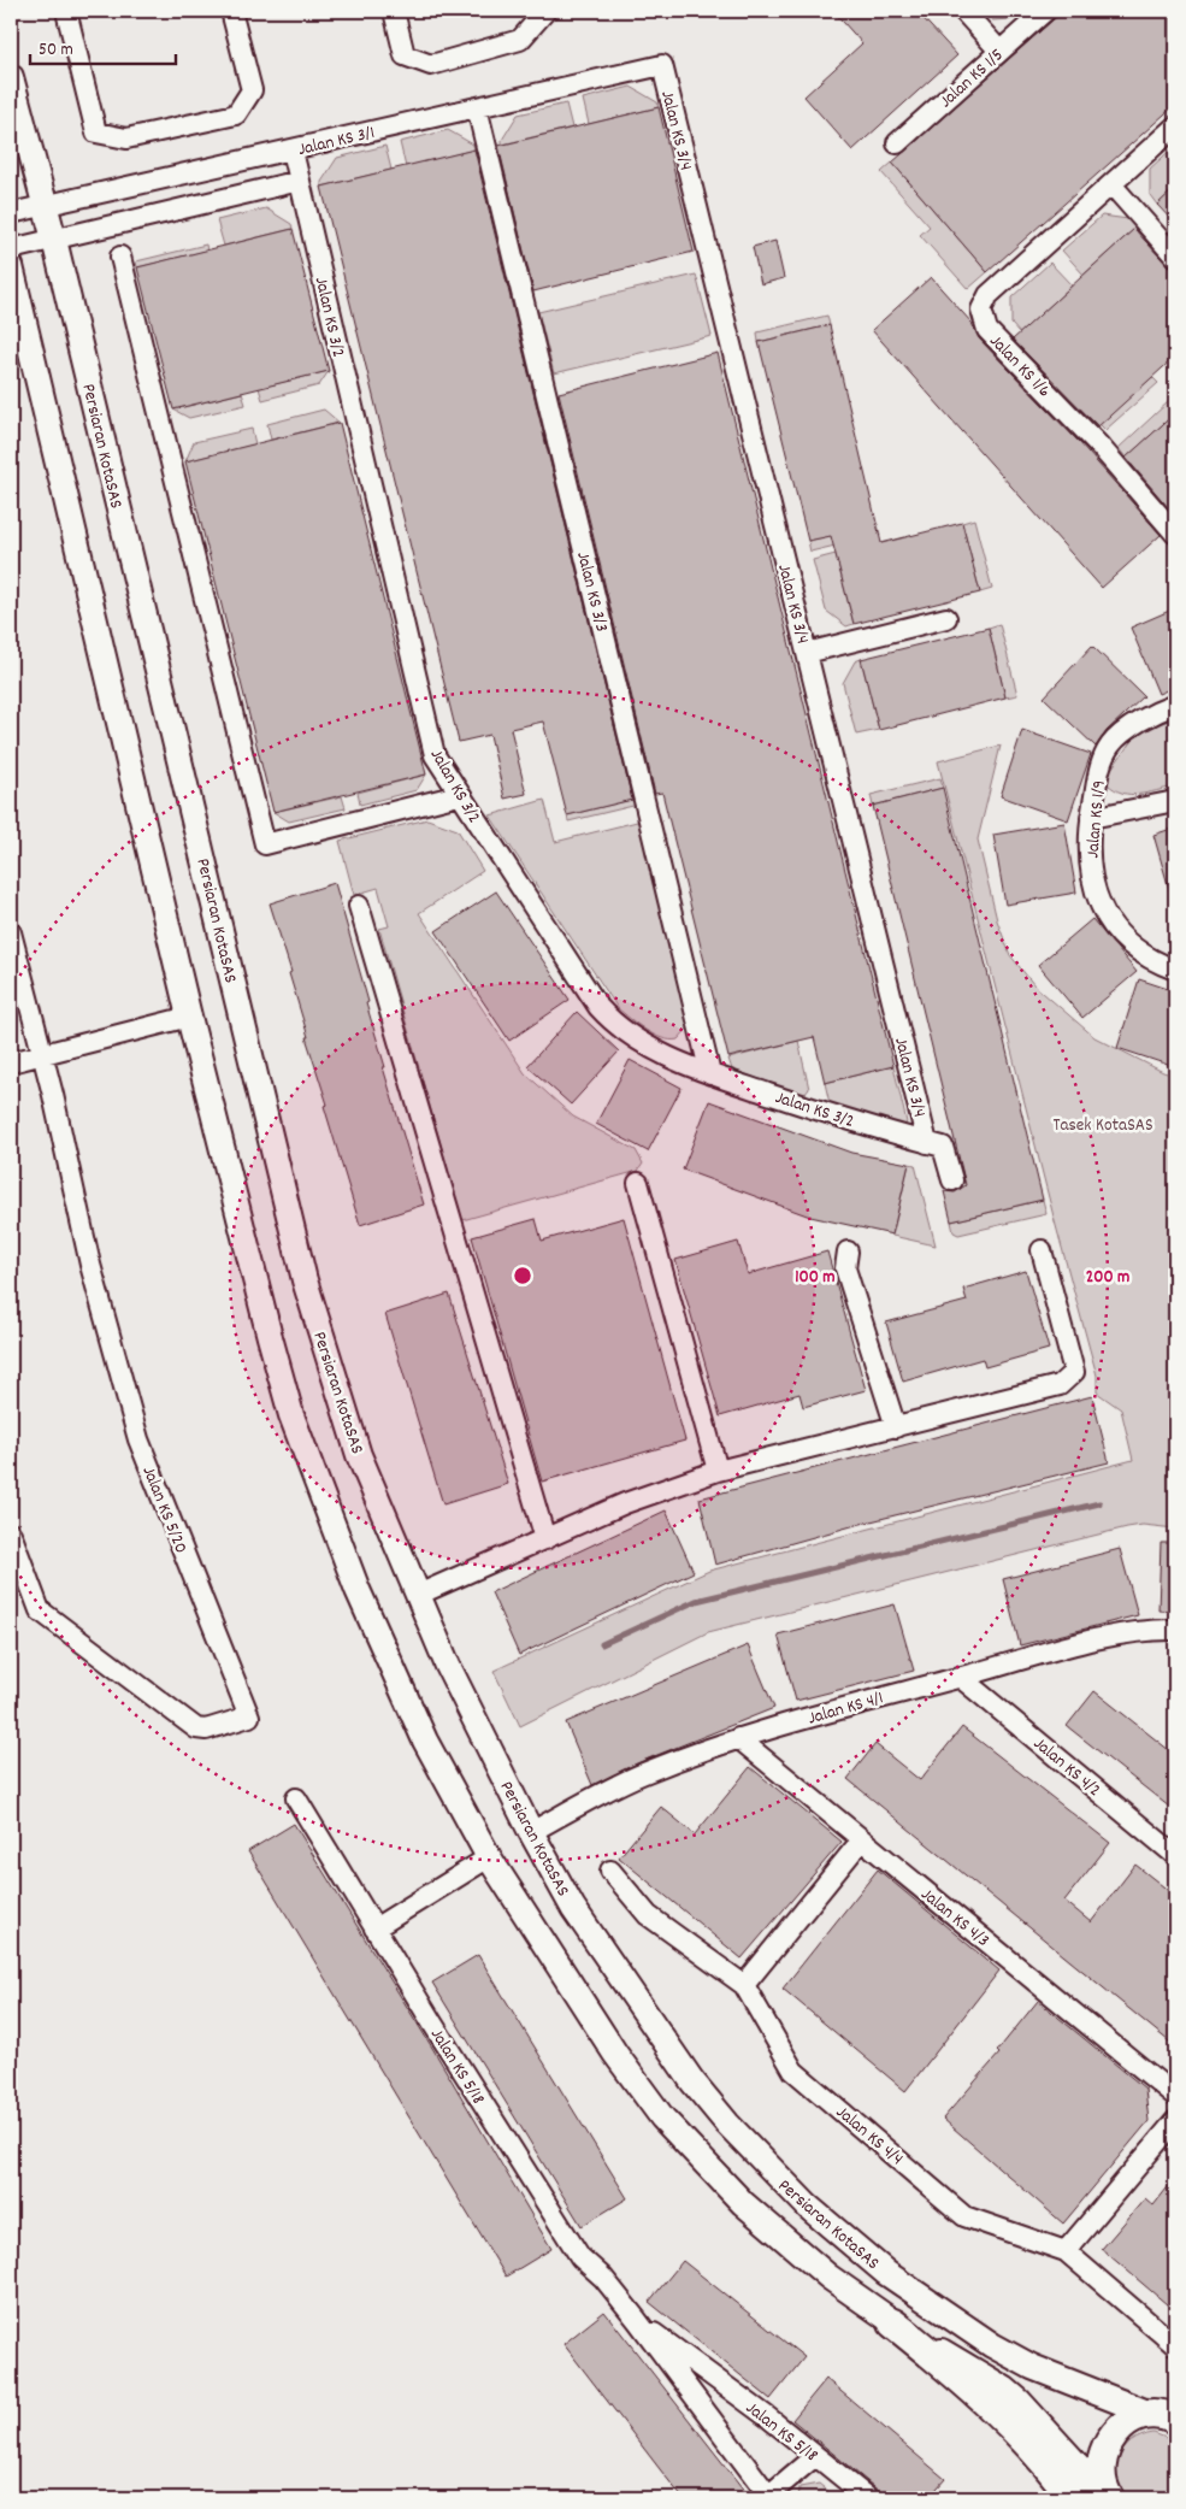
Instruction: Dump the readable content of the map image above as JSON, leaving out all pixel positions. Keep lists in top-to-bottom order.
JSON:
{
  "streets": {
    "main road": ["Persiaran KotaSAS"],
    "street": [
      "Jalan KS 1/5",
      "Jalan KS 3/4",
      "Jalan KS 3/1",
      "Jalan KS 3/2",
      "Jalan KS 1/6",
      "Jalan KS 3/3",
      "Jalan KS 1/9",
      "Jalan KS 5/20",
      "Jalan KS 4/1",
      "Jalan KS 4/2",
      "Jalan KS 4/3",
      "Jalan KS 5/18",
      "Jalan KS 4/4"
    ]
  },
  "crossings": [
    ["Jalan KS 3/4", "Jalan KS 3/1"],
    ["Jalan KS 3/4", "Jalan KS 3/2"],
    ["Jalan KS 3/1", "Jalan KS 3/2"],
    ["Jalan KS 3/1", "Persiaran KotaSAS"],
    ["Jalan KS 3/1", "Jalan KS 3/3"],
    ["Jalan KS 3/2", "Jalan KS 3/3"],
    ["Persiaran KotaSAS", "Jalan KS 4/1"],
    ["Jalan KS 4/1", "Jalan KS 4/2"],
    ["Jalan KS 4/1", "Jalan KS 4/3"]
  ],
  "parks": ["Tasek KotaSAS"],
  "scale_bar": "50 m",
  "rings": ["100 m", "200 m"]
}
